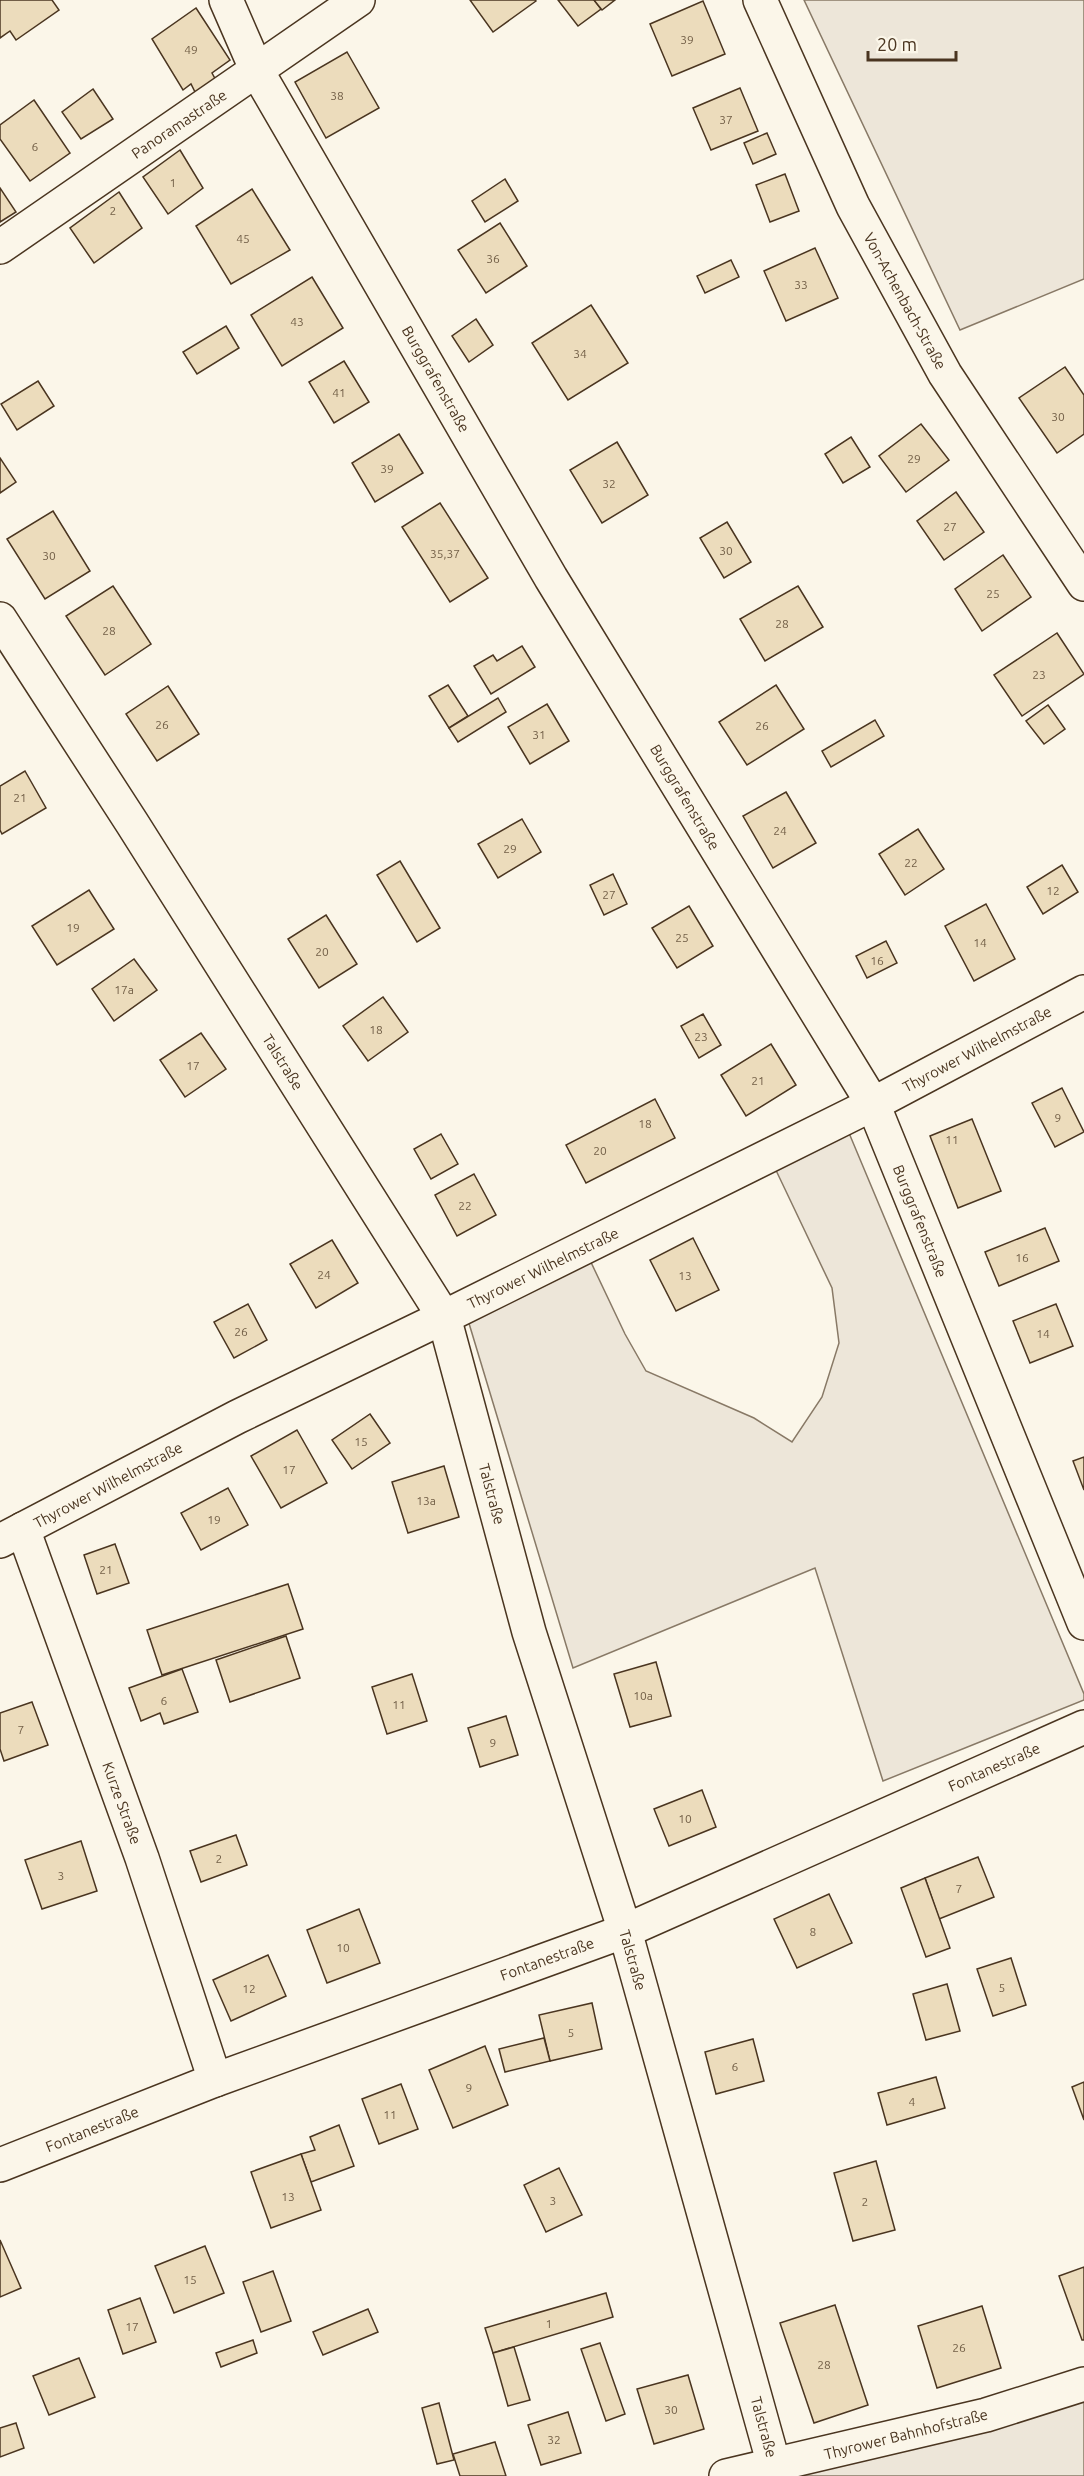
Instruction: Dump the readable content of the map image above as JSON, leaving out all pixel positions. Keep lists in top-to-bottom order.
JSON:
{
  "streets": {
    "street": [
      "Panoramastraße",
      "Von-Achenbach-Straße",
      "Burggrafenstraße",
      "Thyrower Wilhelmstraße",
      "Talstraße",
      "Fontanestraße",
      "Kurze Straße",
      "Thyrower Bahnhofstraße"
    ]
  },
  "crossings": [
    ["Panoramastraße", "Burggrafenstraße"],
    ["Burggrafenstraße", "Thyrower Wilhelmstraße"],
    ["Thyrower Wilhelmstraße", "Talstraße"],
    ["Thyrower Wilhelmstraße", "Kurze Straße"],
    ["Talstraße", "Fontanestraße"],
    ["Talstraße", "Thyrower Bahnhofstraße"],
    ["Fontanestraße", "Kurze Straße"]
  ],
  "house_numbers": [
    "39",
    "49",
    "38",
    "37",
    "6",
    "1",
    "2",
    "45",
    "36",
    "33",
    "43",
    "34",
    "41",
    "30",
    "29",
    "39",
    "32",
    "27",
    "30",
    "35,37",
    "30",
    "25",
    "28",
    "28",
    "23",
    "26",
    "26",
    "31",
    "21",
    "24",
    "29",
    "22",
    "12",
    "27",
    "19",
    "25",
    "14",
    "20",
    "16",
    "17a",
    "18",
    "23",
    "17",
    "21",
    "9",
    "18",
    "11",
    "20",
    "22",
    "16",
    "24",
    "13",
    "26",
    "14",
    "15",
    "17",
    "13a",
    "19",
    "21",
    "10a",
    "6",
    "11",
    "7",
    "9",
    "10",
    "2",
    "3",
    "7",
    "8",
    "10",
    "5",
    "12",
    "5",
    "6",
    "9",
    "4",
    "11",
    "13",
    "3",
    "2",
    "15",
    "1",
    "17",
    "26",
    "28",
    "30",
    "32"
  ],
  "scale_bar": "20 m"
}
